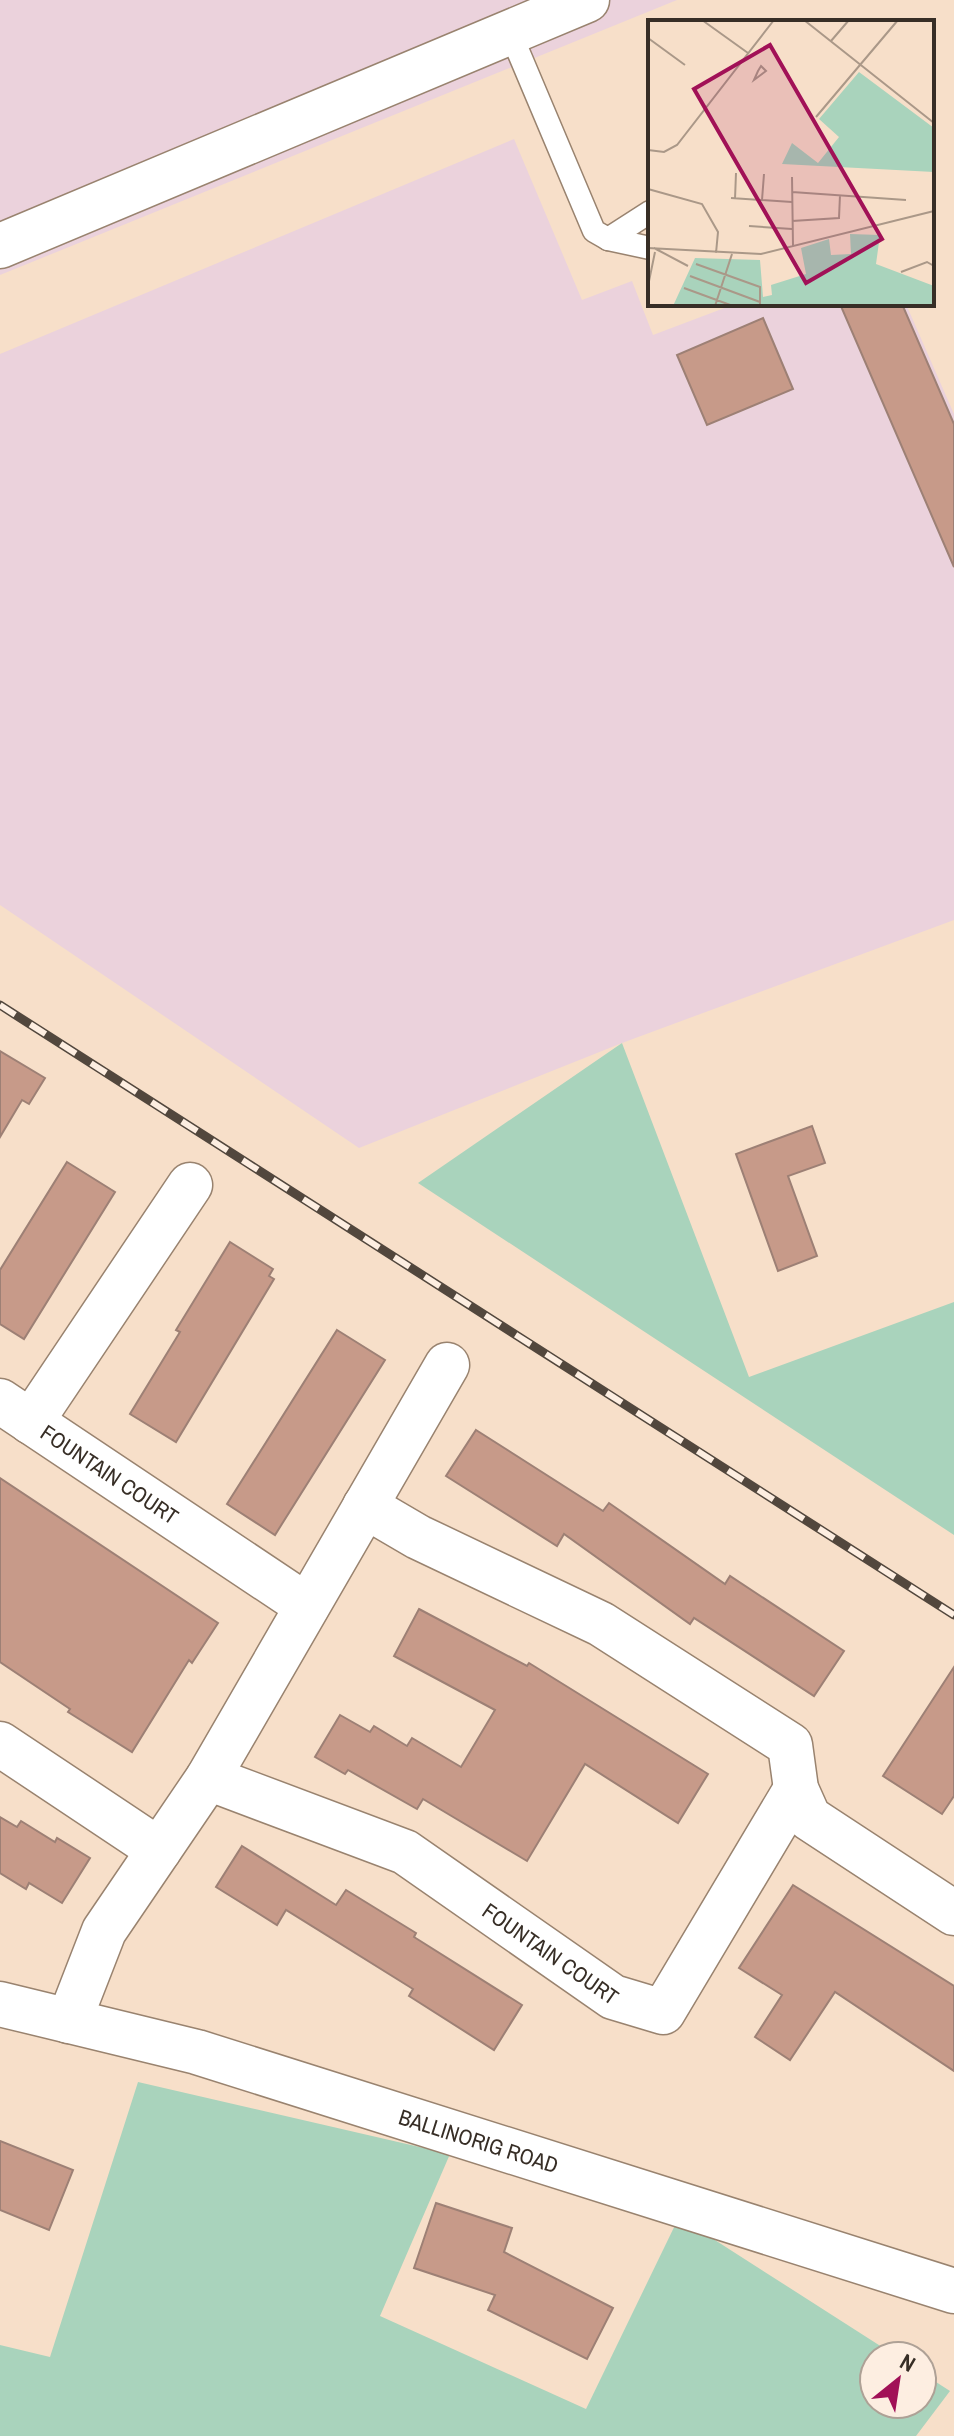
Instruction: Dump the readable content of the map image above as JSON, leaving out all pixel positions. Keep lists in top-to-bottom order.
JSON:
{
  "streets": {
    "street": ["FOUNTAIN COURT", "BALLINORIG ROAD"]
  },
  "north": "top right"
}
